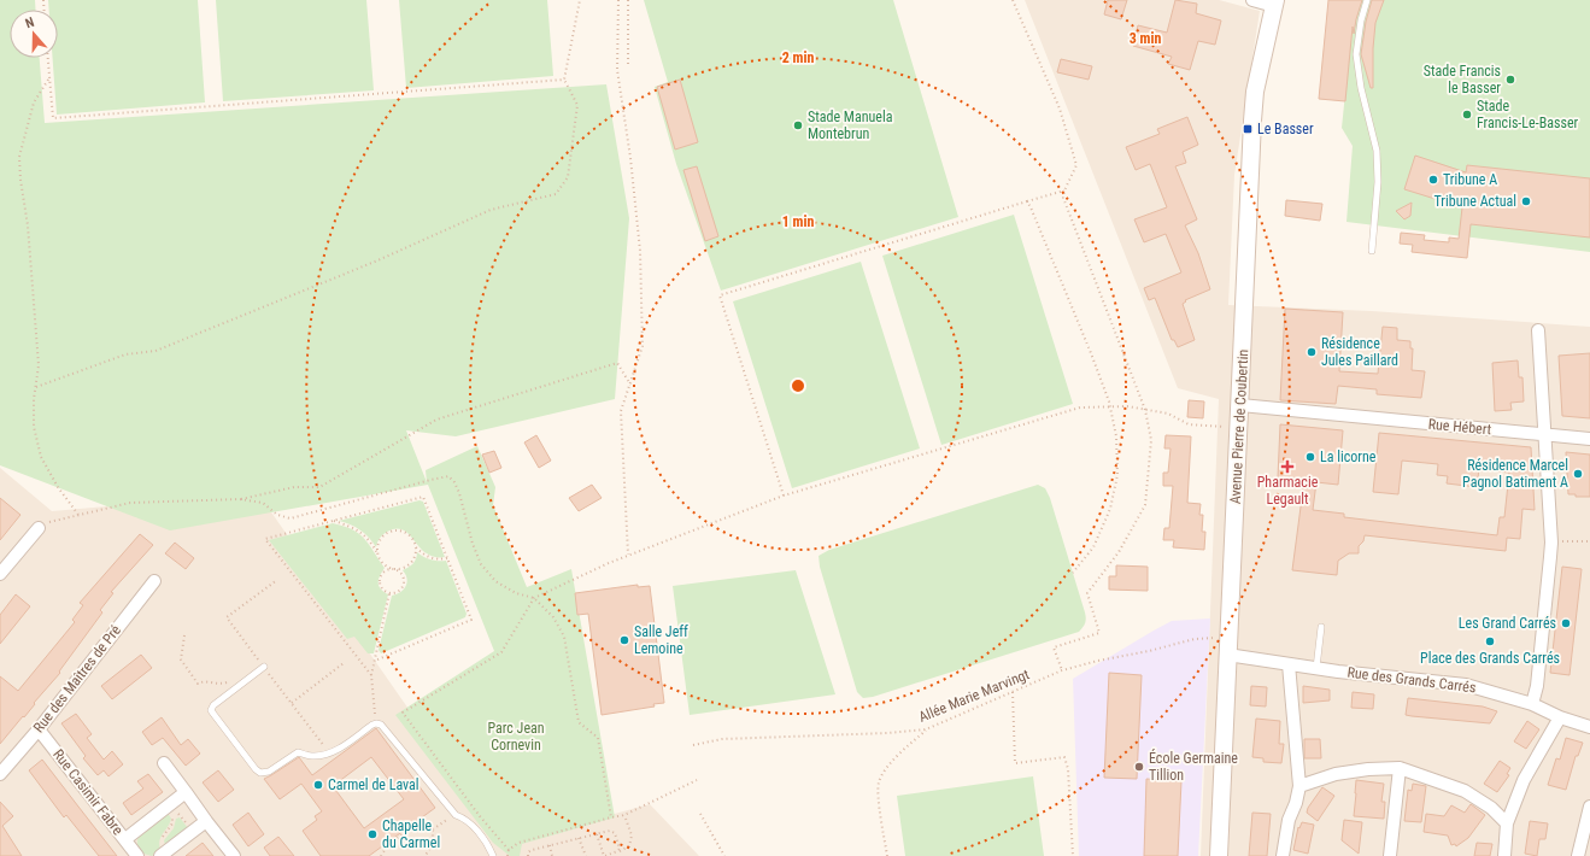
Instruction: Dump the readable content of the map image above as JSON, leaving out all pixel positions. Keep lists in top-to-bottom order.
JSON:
{
  "streets": {
    "street": [
      "Avenue Pierre de Coubertin",
      "Rue Hébert",
      "Rue des Maîtres de Pré",
      "Rue des Grands Carrés",
      "Rue Casimir Fabre"
    ],
    "path": ["Allée Marie Marvingt"]
  },
  "crossings": [
    ["Avenue Pierre de Coubertin", "Rue Hébert"],
    ["Avenue Pierre de Coubertin", "Rue des Grands Carrés"],
    ["Avenue Pierre de Coubertin", "Allée Marie Marvingt"],
    ["Rue des Maîtres de Pré", "Rue Casimir Fabre"]
  ],
  "parks": ["Parc Jean Cornevin"],
  "places": {
    "other": [
      "Stade Francis le Basser",
      "Stade Francis-Le-Basser",
      "Stade Manuela Montebrun",
      "Tribune A",
      "Tribune Actual",
      "Résidence Jules Paillard",
      "La licorne",
      "Résidence Marcel Pagnol Batiment A",
      "Les Grand Carrés",
      "Salle Jeff Lemoine",
      "Place des Grands Carrés",
      "École Germaine Tillion",
      "Carmel de Laval",
      "Chapelle du Carmel"
    ],
    "transit": ["Le Basser"],
    "health": ["Pharmacie Legault"]
  },
  "north": "top",
  "rings": ["3 min", "2 min", "1 min"]
}
